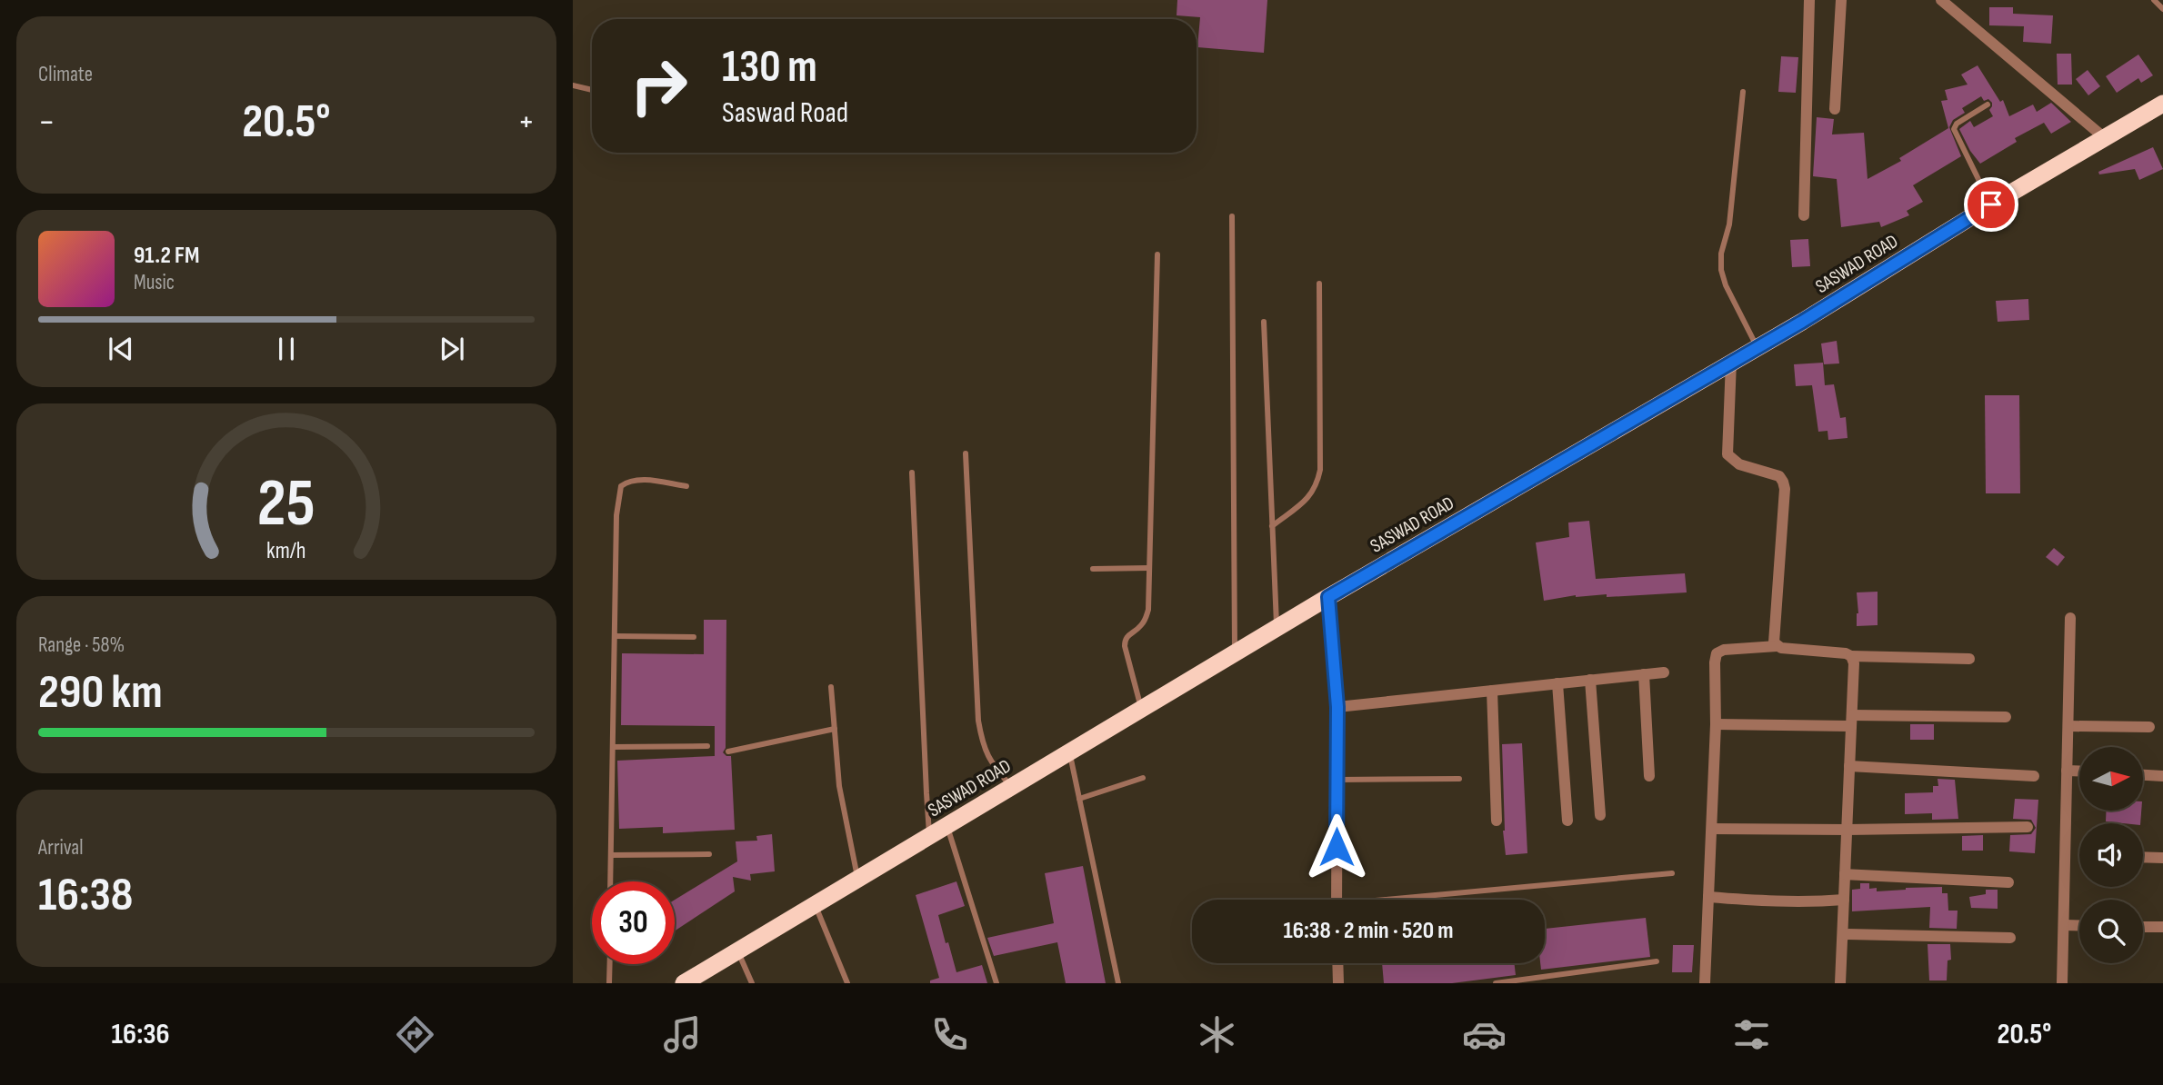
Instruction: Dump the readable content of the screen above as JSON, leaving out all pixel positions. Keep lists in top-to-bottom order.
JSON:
{
  "streets": {
    "highway": ["SASWAD ROAD"]
  },
  "north": "right",
  "page": {
    "tile": [
      "Climate",
      ["Range · 58%", "290 km"],
      ["Arrival", "16:38"]
    ],
    "turn": ["130 m", "Saswad Road"],
    "heat": ["−", "20.5°", "+"],
    "song": ["91.2 FM", "Music"],
    "limit": "30",
    "trip": "16:38 · 2 min · 520 m",
    "tabs": ["16:36", "20.5°"],
    "gauge": ["25", "km/h"]
  }
}
